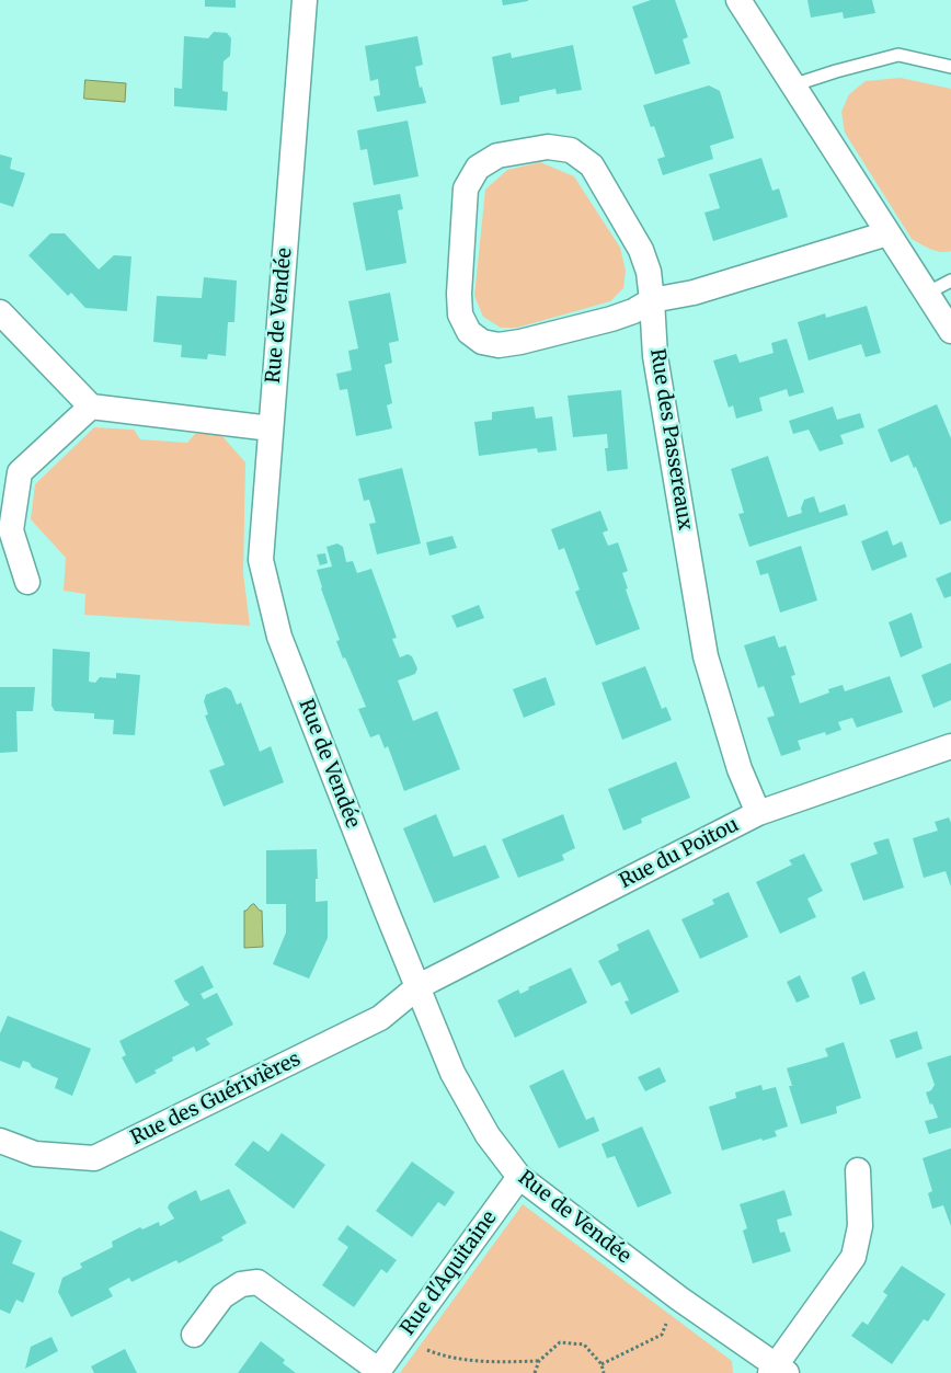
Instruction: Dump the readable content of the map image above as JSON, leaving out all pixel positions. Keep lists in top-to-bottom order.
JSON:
{
  "streets": {
    "street": [
      "Rue de Vendée",
      "Rue des Passereaux",
      "Rue du Poitou",
      "Rue des Guérivières",
      "Rue d'Aquitaine"
    ]
  },
  "crossings": [
    ["Rue de Vendée", "Rue du Poitou"],
    ["Rue de Vendée", "Rue des Guérivières"],
    ["Rue de Vendée", "Rue d'Aquitaine"],
    ["Rue des Passereaux", "Rue du Poitou"],
    ["Rue du Poitou", "Rue des Guérivières"]
  ]
}
